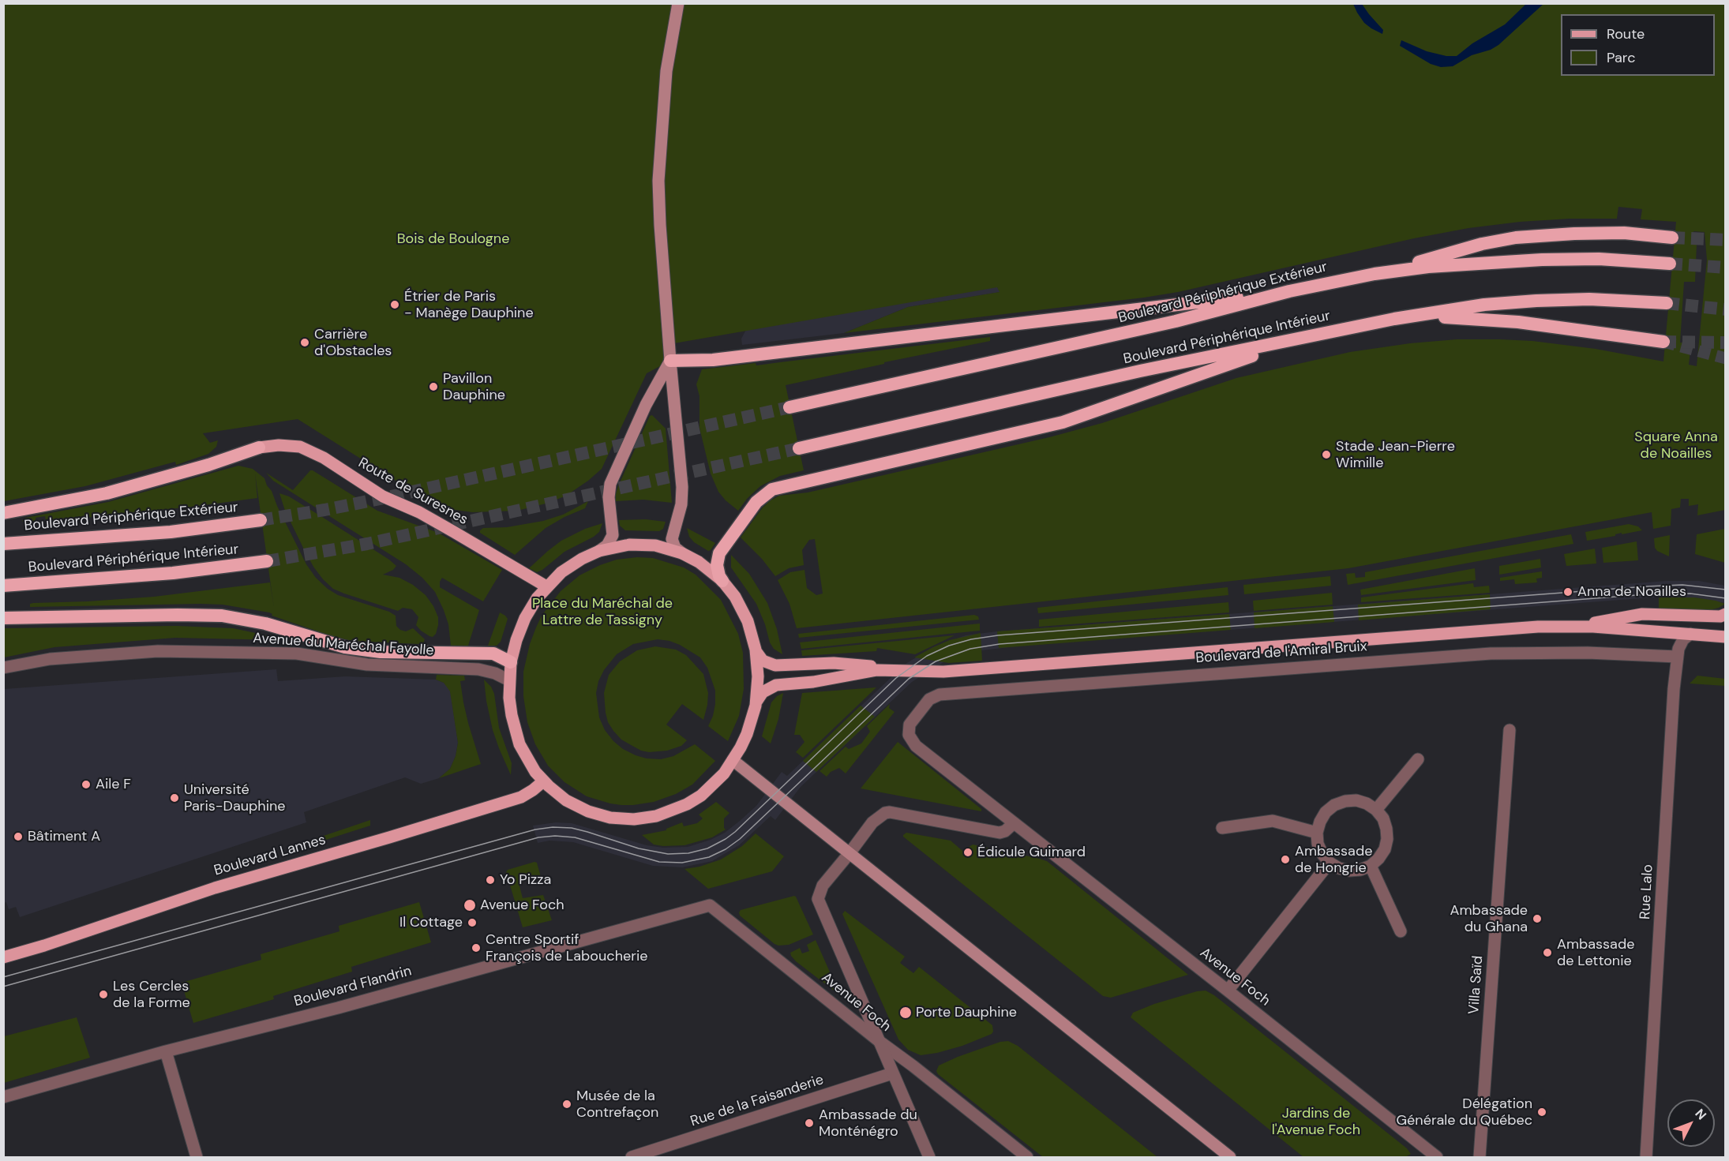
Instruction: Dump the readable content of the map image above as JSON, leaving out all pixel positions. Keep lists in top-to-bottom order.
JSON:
{
  "streets": {
    "highway": ["Boulevard Périphérique Extérieur", "Boulevard Périphérique Intérieur"],
    "main road": ["Route de Suresnes", "Boulevard de l'Amiral Bruix", "Boulevard Lannes"],
    "street": [
      "Avenue du Maréchal Fayolle",
      "Rue Lalo",
      "Avenue Foch",
      "Villa Saïd",
      "Boulevard Flandrin",
      "Rue de la Faisanderie"
    ]
  },
  "crossings": [
    ["Boulevard de l'Amiral Bruix", "Rue Lalo"],
    ["Boulevard de l'Amiral Bruix", "Avenue Foch"],
    ["Avenue Foch", "Boulevard Flandrin"]
  ],
  "parks": [
    "Bois de Boulogne",
    "Square Anna de Noailles",
    "Place du Maréchal de Lattre de Tassigny",
    "Jardins de l'Avenue Foch"
  ],
  "places": [
    "Étrier de Paris - Manège Dauphine",
    "Carrière d'Obstacles",
    "Pavillon Dauphine",
    "Stade Jean-Pierre Wimille",
    "Anna de Noailles",
    "Aile F",
    "Université Paris-Dauphine",
    "Bâtiment A",
    "Édicule Guimard",
    "Ambassade de Hongrie",
    "Yo Pizza",
    "Avenue Foch",
    "Ambassade du Ghana",
    "Il Cottage",
    "Centre Sportif François de Laboucherie",
    "Ambassade de Lettonie",
    "Les Cercles de la Forme",
    "Porte Dauphine",
    "Musée de la Contrefaçon",
    "Délégation Générale du Québec",
    "Ambassade du Monténégro"
  ],
  "legend": ["Route", "Parc"],
  "north": "top right"
}
